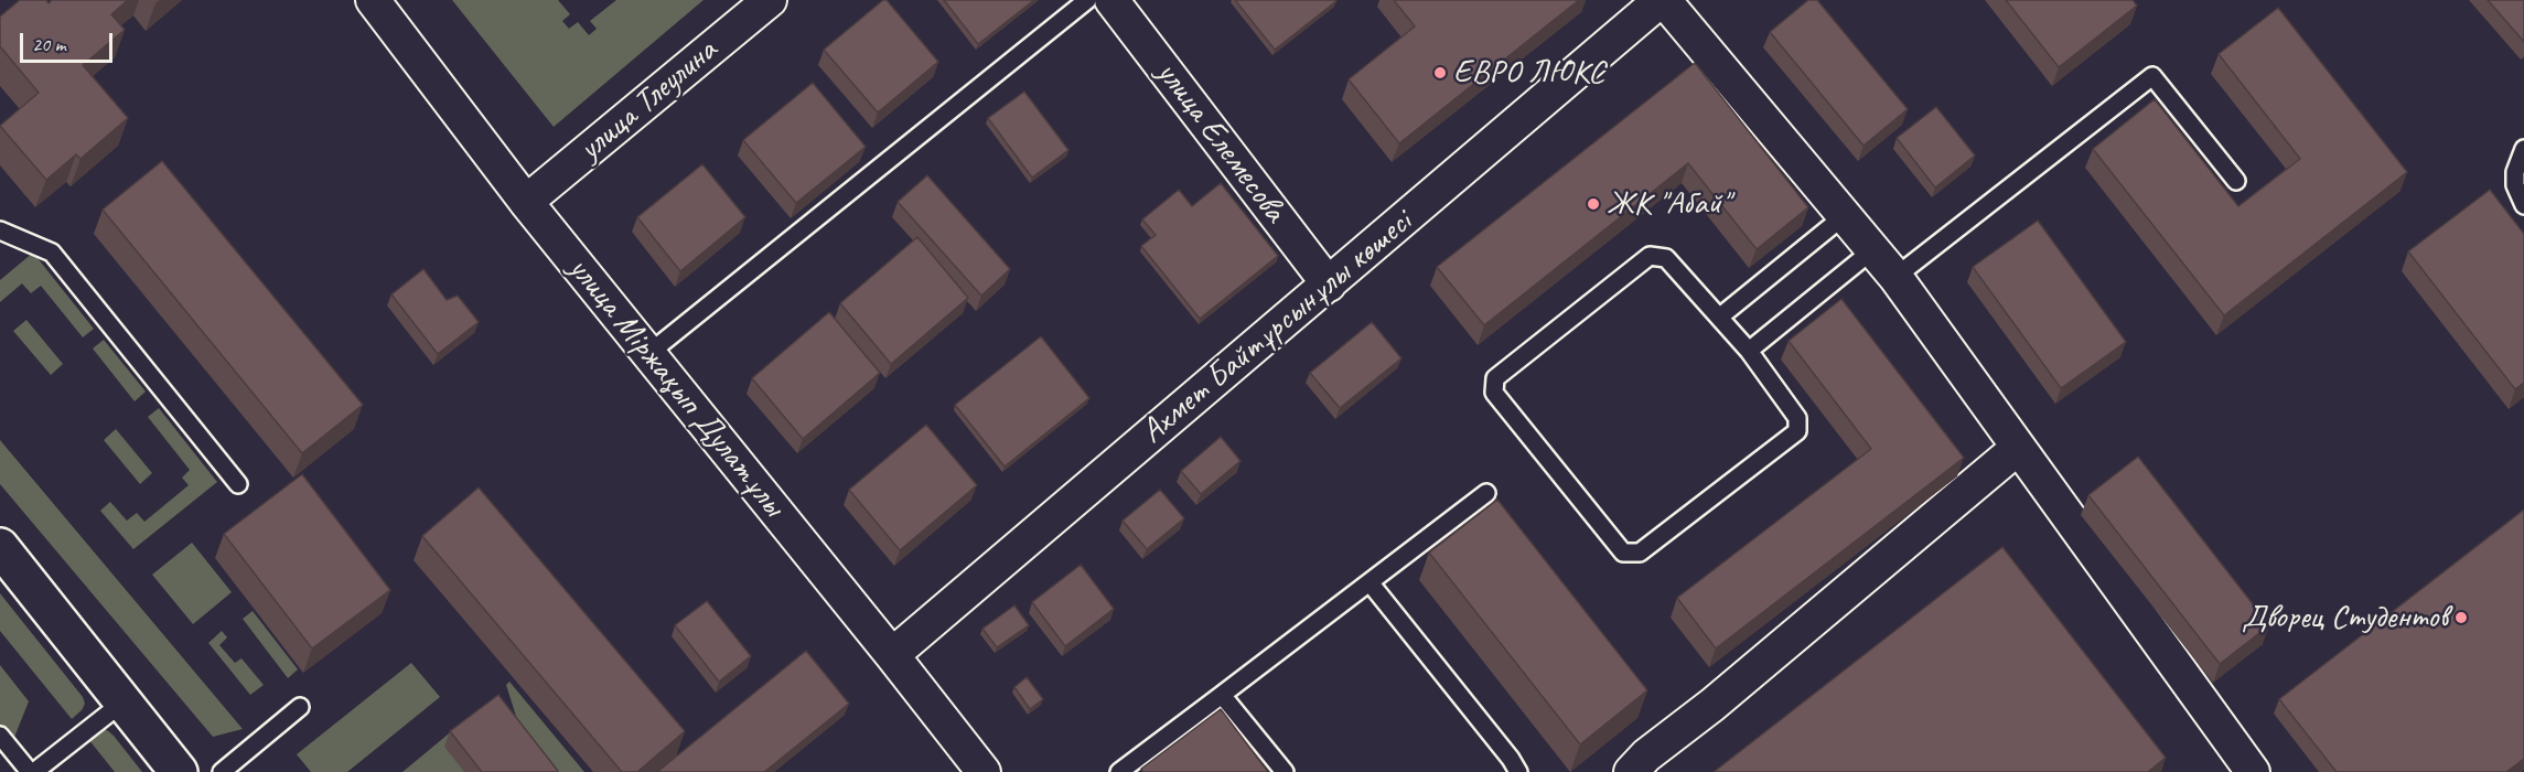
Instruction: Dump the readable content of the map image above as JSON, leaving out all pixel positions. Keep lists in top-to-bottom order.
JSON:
{
  "streets": {
    "street": [
      "улица Тлеулина",
      "улица Елемесова",
      "Ахмет Байтұрсынұлы көшесі",
      "улица Міржақып Дулатұлы"
    ]
  },
  "crossings": [
    ["улица Тлеулина", "улица Міржақып Дулатұлы"],
    ["улица Елемесова", "Ахмет Байтұрсынұлы көшесі"],
    ["Ахмет Байтұрсынұлы көшесі", "улица Міржақып Дулатұлы"]
  ],
  "places": ["ЕВРО ЛЮКС", "ЖК \"Абай\"", "Дворец Студентов"],
  "scale_bar": "20 m"
}
